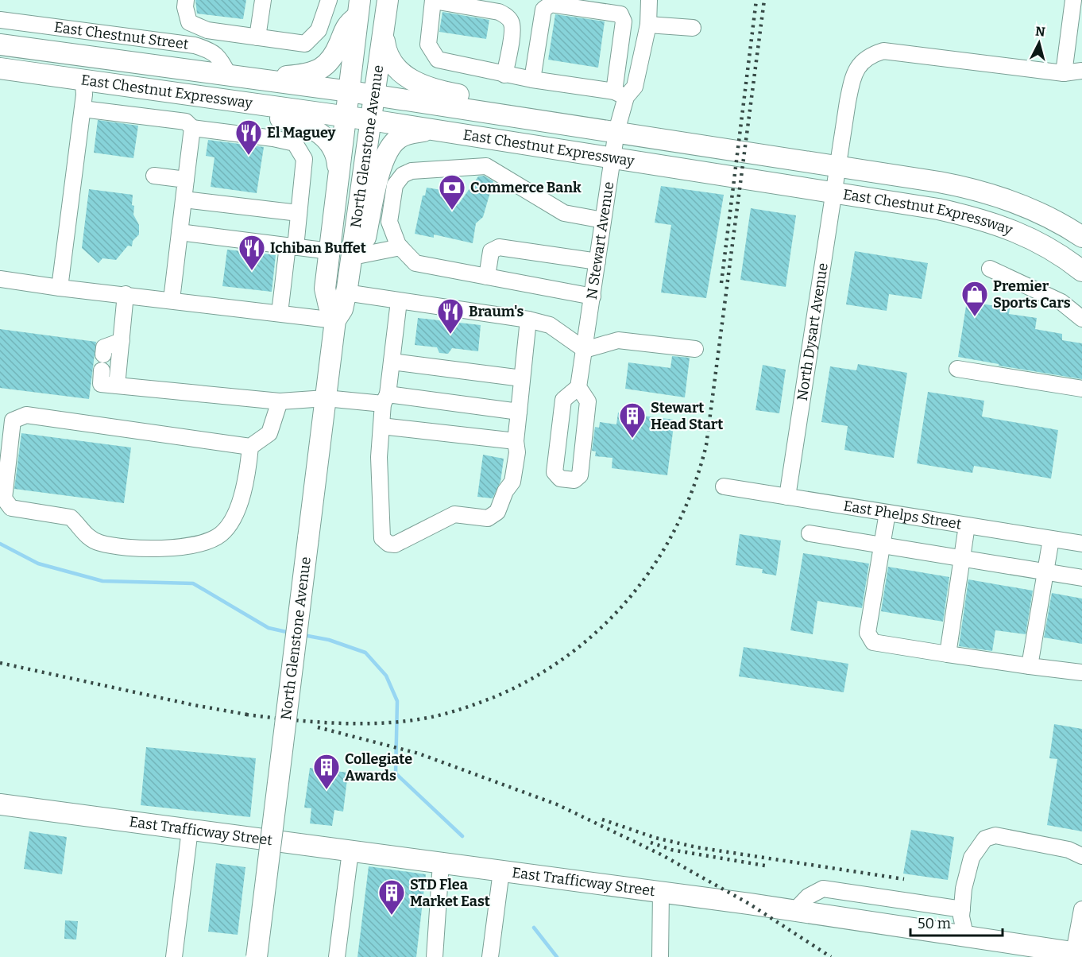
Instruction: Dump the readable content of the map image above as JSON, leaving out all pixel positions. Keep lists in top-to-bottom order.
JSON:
{
  "streets": {
    "main road": ["East Chestnut Expressway", "North Glenstone Avenue", "East Trafficway Street"],
    "street": [
      "East Chestnut Street",
      "N Stewart Avenue",
      "North Dysart Avenue",
      "East Phelps Street"
    ]
  },
  "crossings": [
    ["East Chestnut Expressway", "North Glenstone Avenue"],
    ["East Chestnut Expressway", "N Stewart Avenue"],
    ["East Chestnut Expressway", "North Dysart Avenue"],
    ["North Dysart Avenue", "East Phelps Street"]
  ],
  "places": {
    "restaurant": ["El Maguey", "Ichiban Buffet", "Braum's"],
    "bank": ["Commerce Bank"],
    "shop": ["Premier Sports Cars"],
    "building": ["Stewart Head Start", "Collegiate Awards", "STD Flea Market East"]
  },
  "scale_bar": "50 m",
  "north": "top"
}
